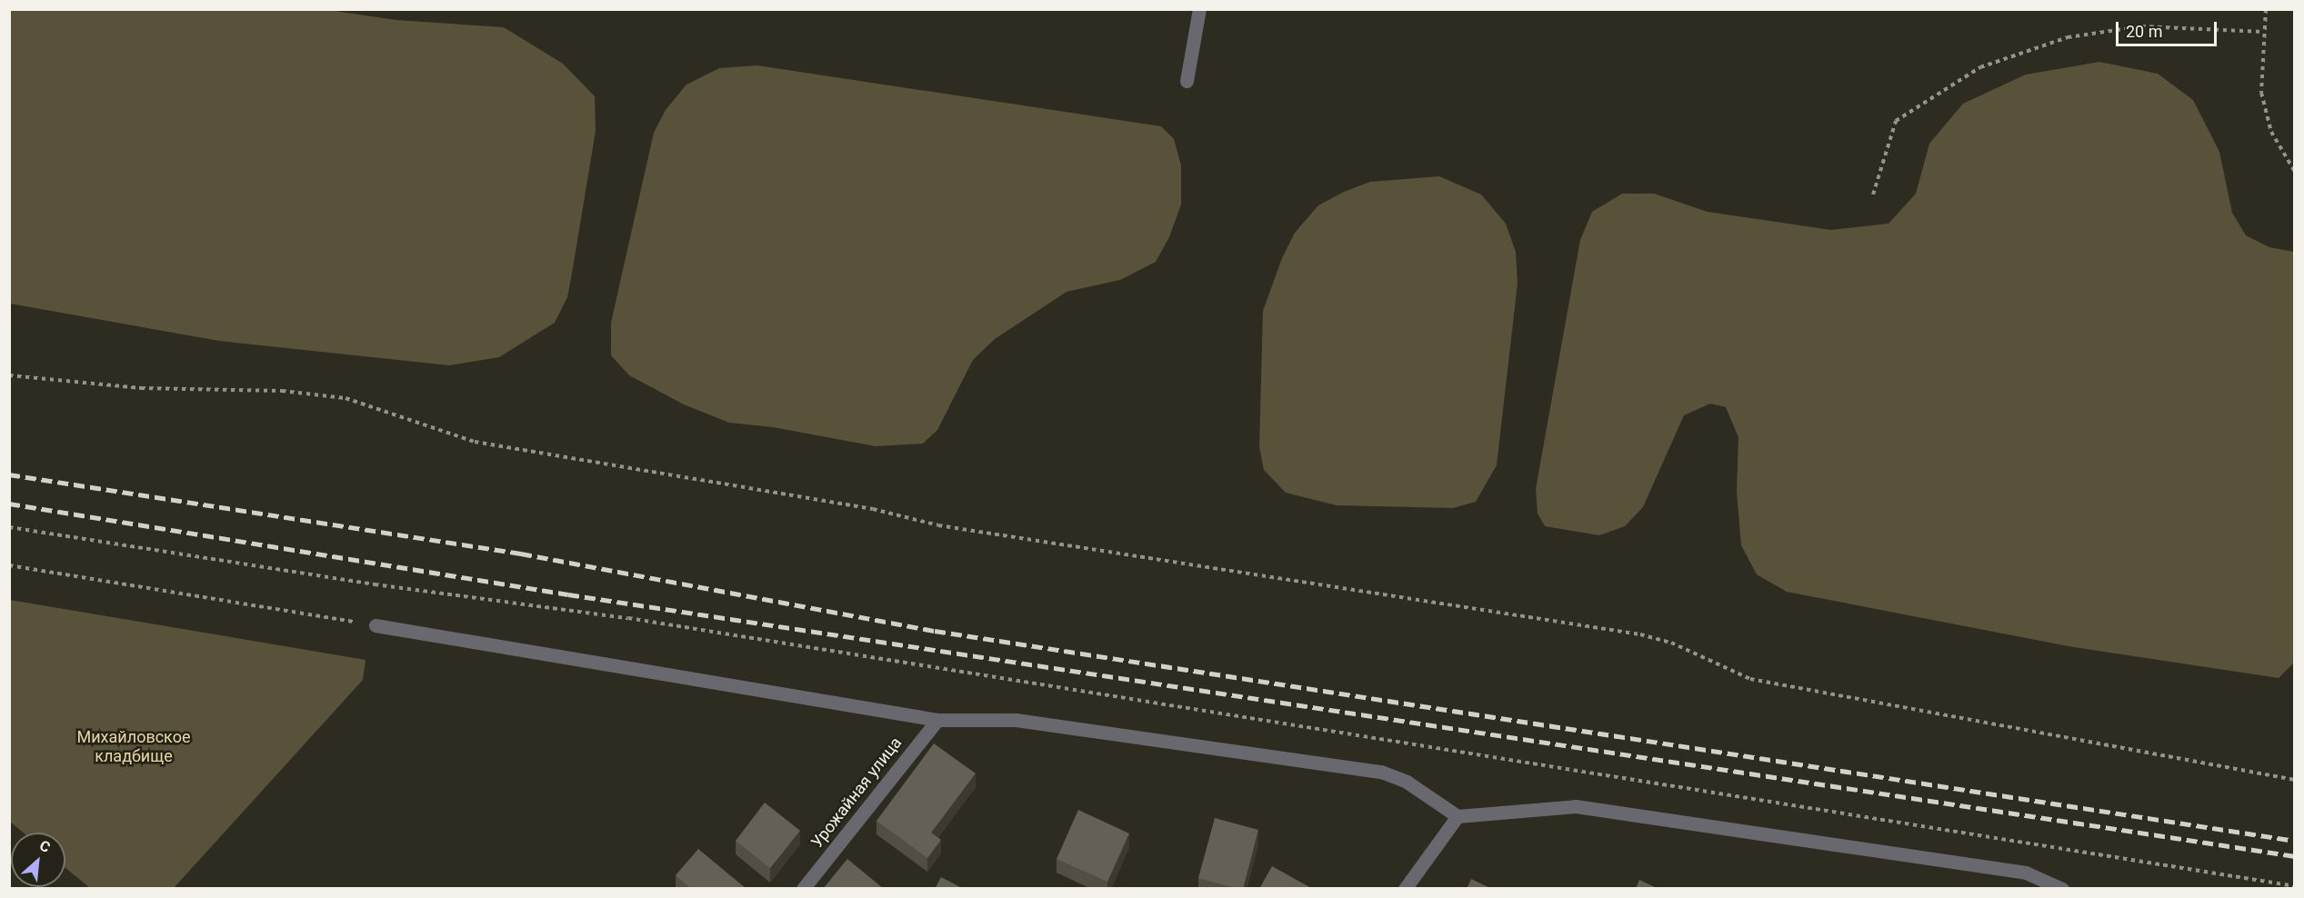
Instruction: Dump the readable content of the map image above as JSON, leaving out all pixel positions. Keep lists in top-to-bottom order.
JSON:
{
  "streets": {
    "street": ["Урожайная улица"]
  },
  "parks": ["Михайловское кладбище"],
  "scale_bar": "20 m",
  "north": "top right"
}
